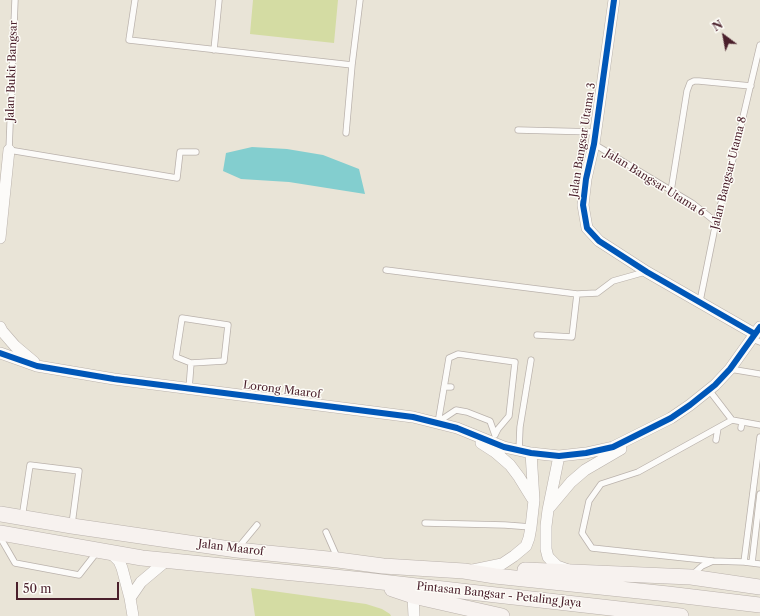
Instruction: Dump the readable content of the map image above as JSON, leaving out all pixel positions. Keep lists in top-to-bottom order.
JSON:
{
  "streets": {
    "main road": ["Jalan Maarof", "Pintasan Bangsar - Petaling Jaya"],
    "street": ["Jalan Bukit Bangsar", "Jalan Bangsar Utama 3", "Lorong Maarof"],
    "lane": ["Jalan Bangsar Utama 8", "Jalan Bangsar Utama 6"]
  },
  "crossings": [
    ["Jalan Bangsar Utama 3", "Jalan Bangsar Utama 8"],
    ["Jalan Bangsar Utama 3", "Jalan Bangsar Utama 6"],
    ["Jalan Bangsar Utama 8", "Jalan Bangsar Utama 6"],
    ["Jalan Maarof", "Pintasan Bangsar - Petaling Jaya"]
  ],
  "scale_bar": "50 m",
  "north": "top left"
}
